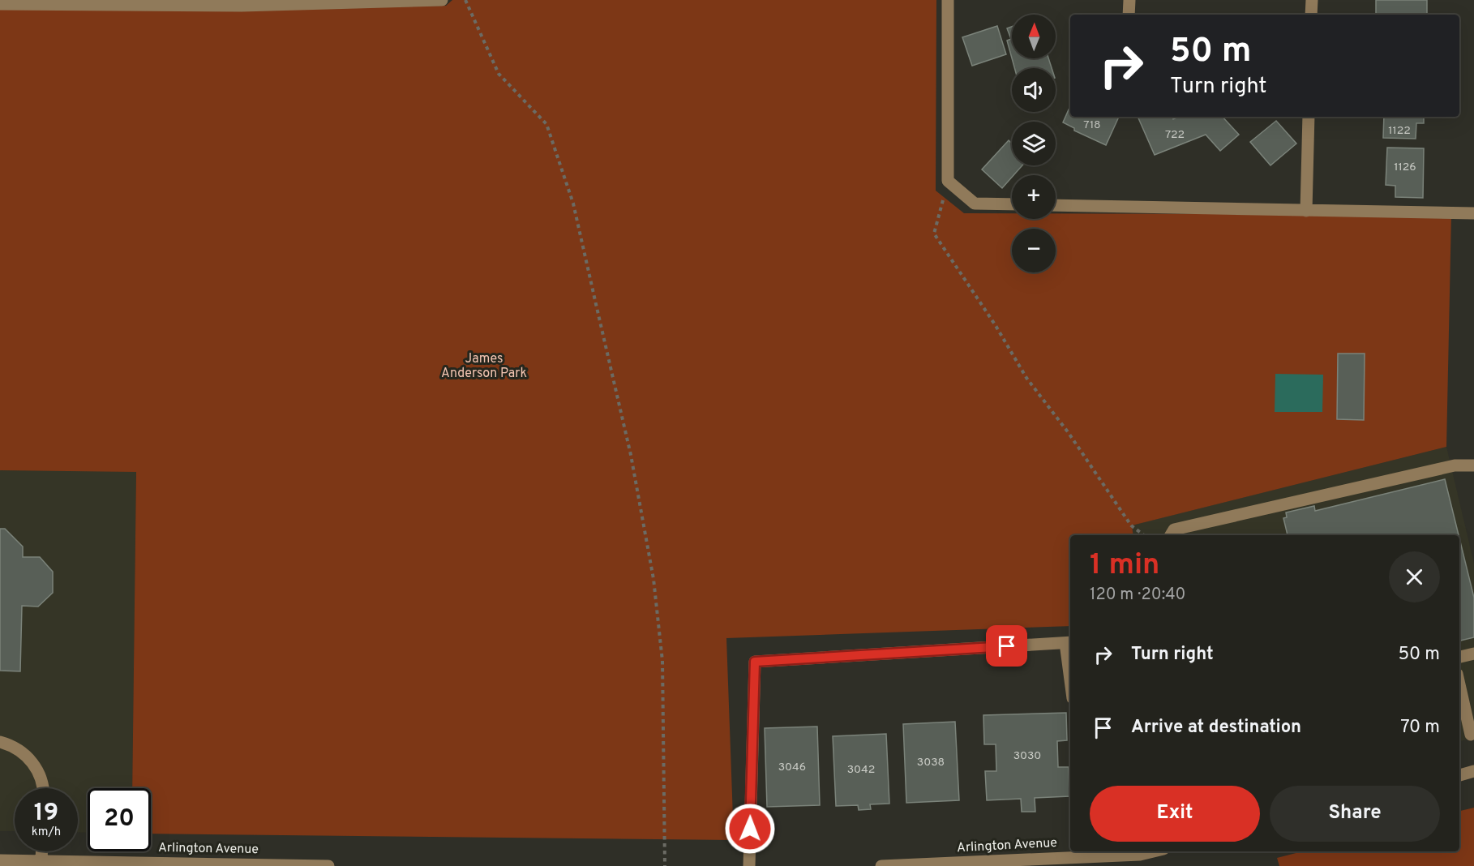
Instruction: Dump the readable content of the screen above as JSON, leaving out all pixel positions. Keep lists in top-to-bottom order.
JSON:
{
  "streets": {
    "street": ["Arlington Avenue"]
  },
  "parks": ["James Anderson Park"],
  "house_numbers": [
    "718",
    "1122",
    "722",
    "1126",
    "3030",
    "3038",
    "3046",
    "3042"
  ],
  "north": "top",
  "page": {
    "map_buttons": ["+", "−"],
    "turn": ["50 m", "Turn right"],
    "heading": ["1 min", "120 m · 20:40"],
    "list": [
      {
        "name": "Turn right",
        "value": "50 m"
      },
      {
        "name": "Arrive at destination",
        "value": "70 m"
      }
    ],
    "buttons": ["Exit", "Share"],
    "speed": "19 km/h",
    "limit": "20"
  }
}
